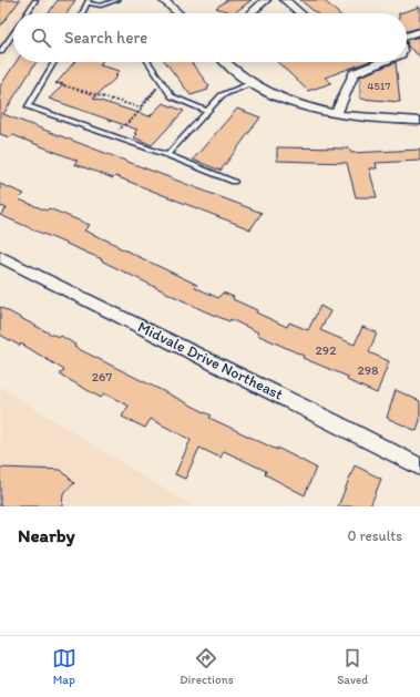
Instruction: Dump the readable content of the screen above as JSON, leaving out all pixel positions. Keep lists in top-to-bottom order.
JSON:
{
  "streets": {
    "street": ["Midvale Drive Northeast"]
  },
  "house_numbers": [
    "4517",
    "292",
    "298",
    "267"
  ],
  "page": {
    "search": "Search here",
    "heading": ["Nearby", "0 results"],
    "nav": ["Map", "Directions", "Saved"]
  }
}
